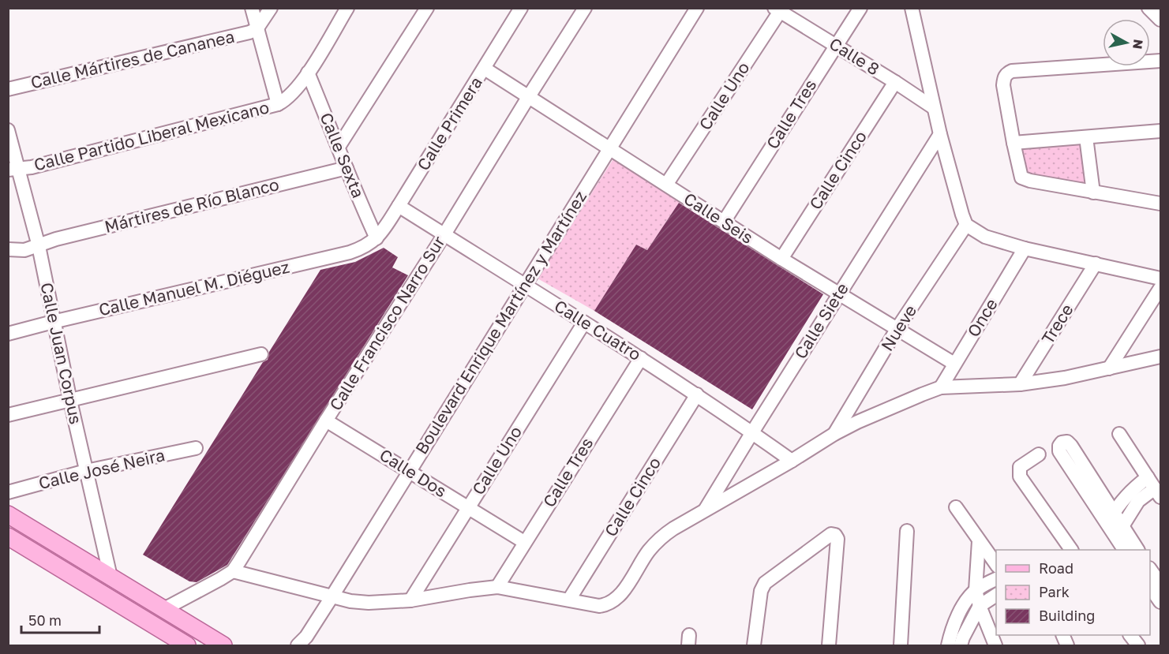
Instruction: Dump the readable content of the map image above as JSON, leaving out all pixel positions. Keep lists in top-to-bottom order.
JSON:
{
  "streets": {
    "street": [
      "Calle 8",
      "Calle Mártires de Cananea",
      "Calle Uno",
      "Calle Tres",
      "Calle Primera",
      "Calle Partido Liberal Mexicano",
      "Calle Sexta",
      "Calle Cinco",
      "Mártires de Río Blanco",
      "Calle Seis",
      "Calle Manuel M. Diéguez",
      "Once",
      "Calle Siete",
      "Boulevard Enrique Martínez y Martínez",
      "Calle Francisco Narro Sur",
      "Trece",
      "Nueve",
      "Calle Cuatro",
      "Calle Juan Corpus",
      "Calle José Neira",
      "Calle Dos"
    ]
  },
  "crossings": [
    ["Calle 8", "Calle Uno"],
    ["Calle 8", "Calle Tres"],
    ["Calle 8", "Calle Cinco"],
    ["Calle Uno", "Calle Seis"],
    ["Calle Uno", "Calle Cuatro"],
    ["Calle Uno", "Calle Dos"],
    ["Calle Tres", "Calle Seis"],
    ["Calle Tres", "Calle Cuatro"],
    ["Calle Tres", "Calle Dos"],
    ["Calle Primera", "Calle Sexta"],
    ["Calle Primera", "Calle Seis"],
    ["Calle Primera", "Calle Manuel M. Diéguez"],
    ["Calle Primera", "Calle Cuatro"],
    ["Calle Partido Liberal Mexicano", "Calle Sexta"],
    ["Calle Partido Liberal Mexicano", "Calle Juan Corpus"],
    ["Calle Sexta", "Mártires de Río Blanco"],
    ["Calle Sexta", "Calle Manuel M. Diéguez"],
    ["Calle Cinco", "Calle Seis"],
    ["Calle Cinco", "Calle Cuatro"],
    ["Mártires de Río Blanco", "Calle Juan Corpus"],
    ["Calle Seis", "Once"],
    ["Calle Seis", "Calle Siete"],
    ["Calle Seis", "Boulevard Enrique Martínez y Martínez"],
    ["Calle Seis", "Calle Francisco Narro Sur"],
    ["Calle Seis", "Nueve"],
    ["Calle Manuel M. Diéguez", "Calle Juan Corpus"],
    ["Calle Siete", "Calle Cuatro"],
    ["Boulevard Enrique Martínez y Martínez", "Calle Cuatro"],
    ["Boulevard Enrique Martínez y Martínez", "Calle Dos"],
    ["Calle Francisco Narro Sur", "Calle Cuatro"],
    ["Calle Francisco Narro Sur", "Calle Dos"],
    ["Calle Juan Corpus", "Calle José Neira"]
  ],
  "legend": ["Road", "Park", "Building"],
  "scale_bar": "50 m",
  "north": "right"
}
